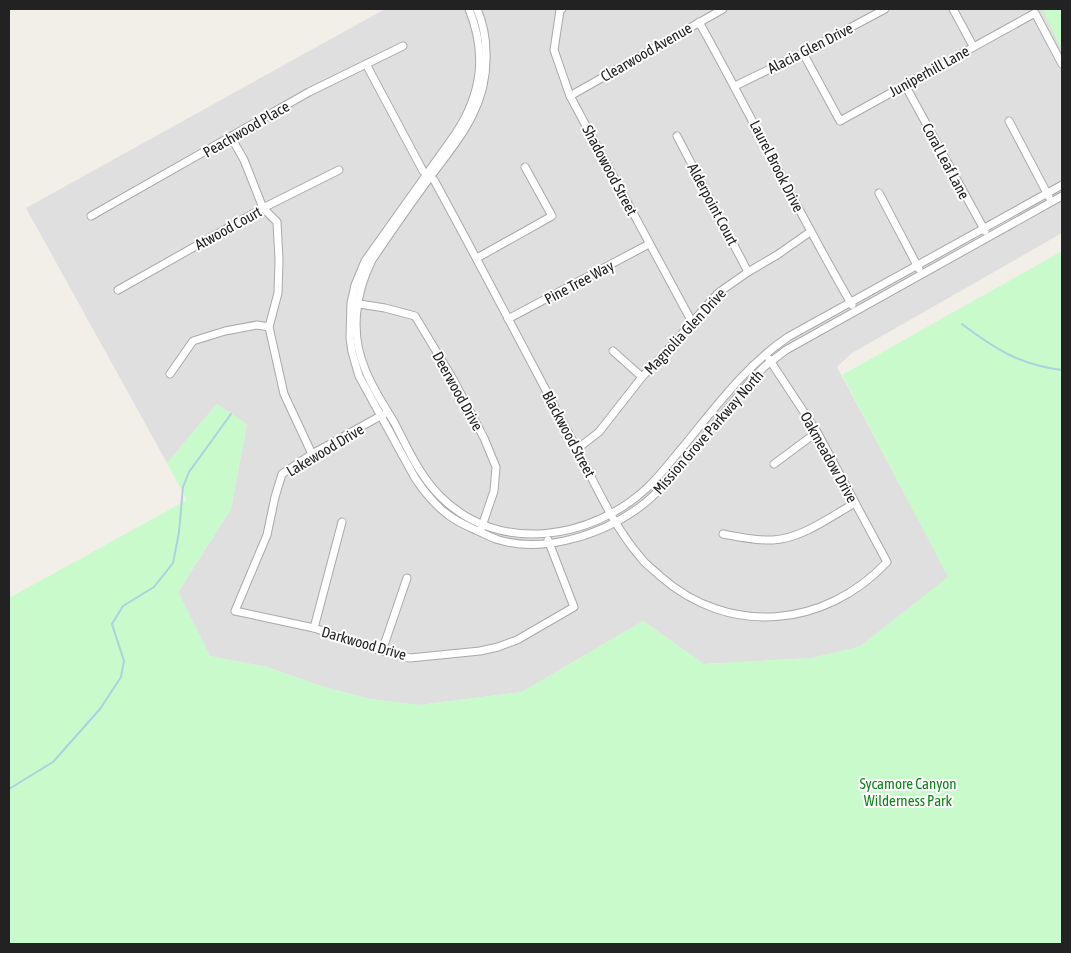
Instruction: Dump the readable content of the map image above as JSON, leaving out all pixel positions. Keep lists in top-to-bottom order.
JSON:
{
  "streets": {
    "street": [
      "Alacia Glen Drive",
      "Clearwood Avenue",
      "Juniperhill Lane",
      "Peachwood Place",
      "Coral Leaf Lane",
      "Laurel Brook Drive",
      "Shadowood Street",
      "Alderpoint Court",
      "Atwood Court",
      "Pine Tree Way",
      "Magnolia Glen Drive",
      "Deerwood Drive",
      "Mission Grove Parkway North",
      "Blackwood Street",
      "Lakewood Drive",
      "Oakmeadow Drive",
      "Darkwood Drive"
    ]
  },
  "crossings": [
    ["Alacia Glen Drive", "Juniperhill Lane"],
    ["Alacia Glen Drive", "Laurel Brook Drive"],
    ["Clearwood Avenue", "Laurel Brook Drive"],
    ["Clearwood Avenue", "Shadowood Street"],
    ["Juniperhill Lane", "Coral Leaf Lane"],
    ["Peachwood Place", "Blackwood Street"],
    ["Coral Leaf Lane", "Mission Grove Parkway North"],
    ["Laurel Brook Drive", "Magnolia Glen Drive"],
    ["Laurel Brook Drive", "Mission Grove Parkway North"],
    ["Shadowood Street", "Pine Tree Way"],
    ["Shadowood Street", "Magnolia Glen Drive"],
    ["Alderpoint Court", "Magnolia Glen Drive"],
    ["Pine Tree Way", "Blackwood Street"],
    ["Magnolia Glen Drive", "Blackwood Street"],
    ["Deerwood Drive", "Mission Grove Parkway North"],
    ["Mission Grove Parkway North", "Blackwood Street"],
    ["Mission Grove Parkway North", "Lakewood Drive"],
    ["Mission Grove Parkway North", "Oakmeadow Drive"],
    ["Mission Grove Parkway North", "Darkwood Drive"],
    ["Blackwood Street", "Oakmeadow Drive"],
    ["Lakewood Drive", "Darkwood Drive"]
  ],
  "parks": ["Sycamore Canyon Wilderness Park"]
}
